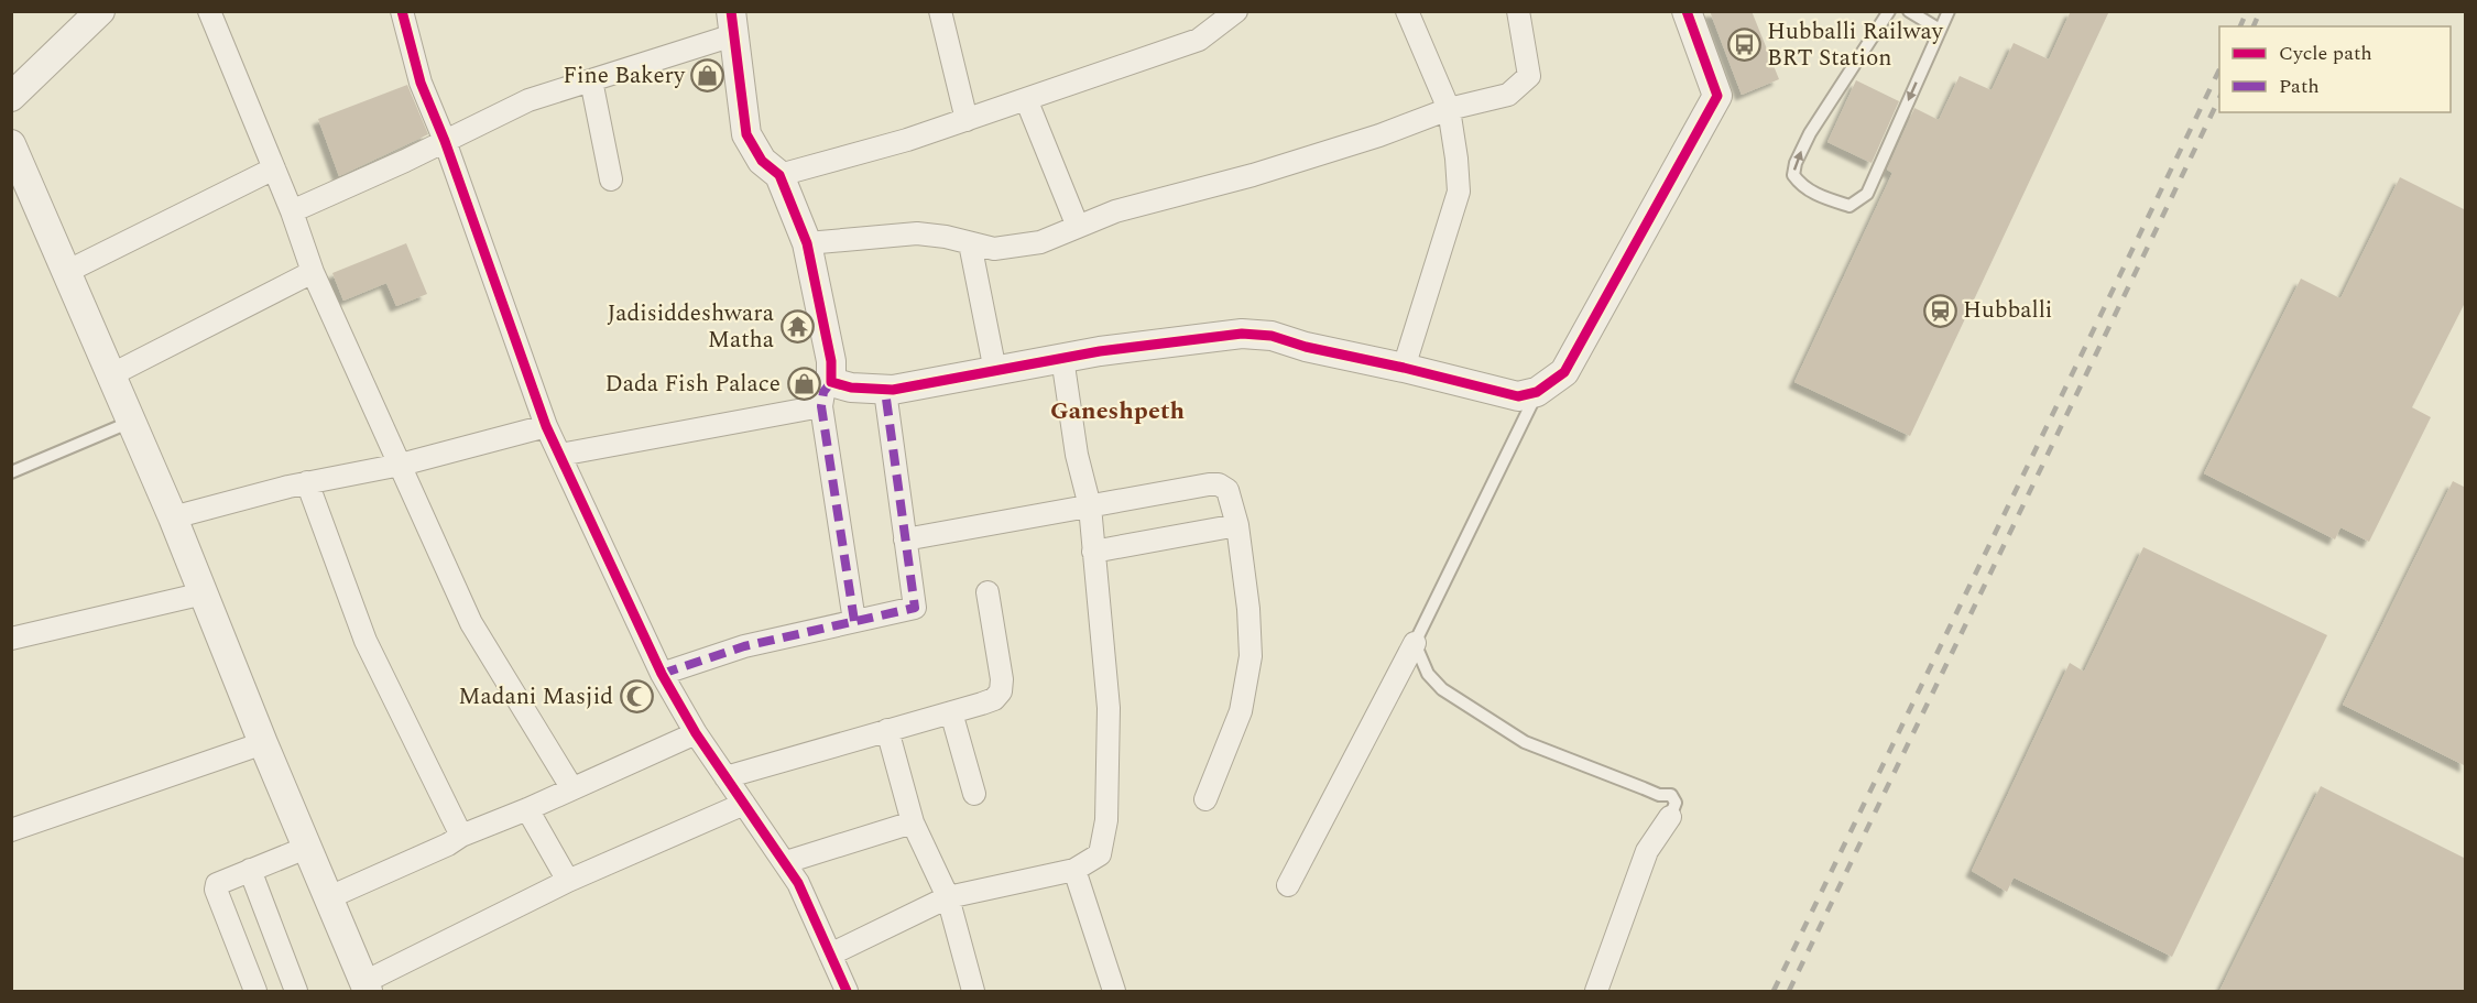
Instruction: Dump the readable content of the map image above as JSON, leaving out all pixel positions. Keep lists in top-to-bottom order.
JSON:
{
  "districts": ["Ganeshpeth"],
  "places": {
    "bus stop": ["Hubballi Railway BRT Station"],
    "shop": ["Fine Bakery", "Dada Fish Palace"],
    "station": ["Hubballi"],
    "temple": ["Jadisiddeshwara Matha"],
    "mosque": ["Madani Masjid"]
  },
  "legend": ["Cycle path", "Path"]
}
